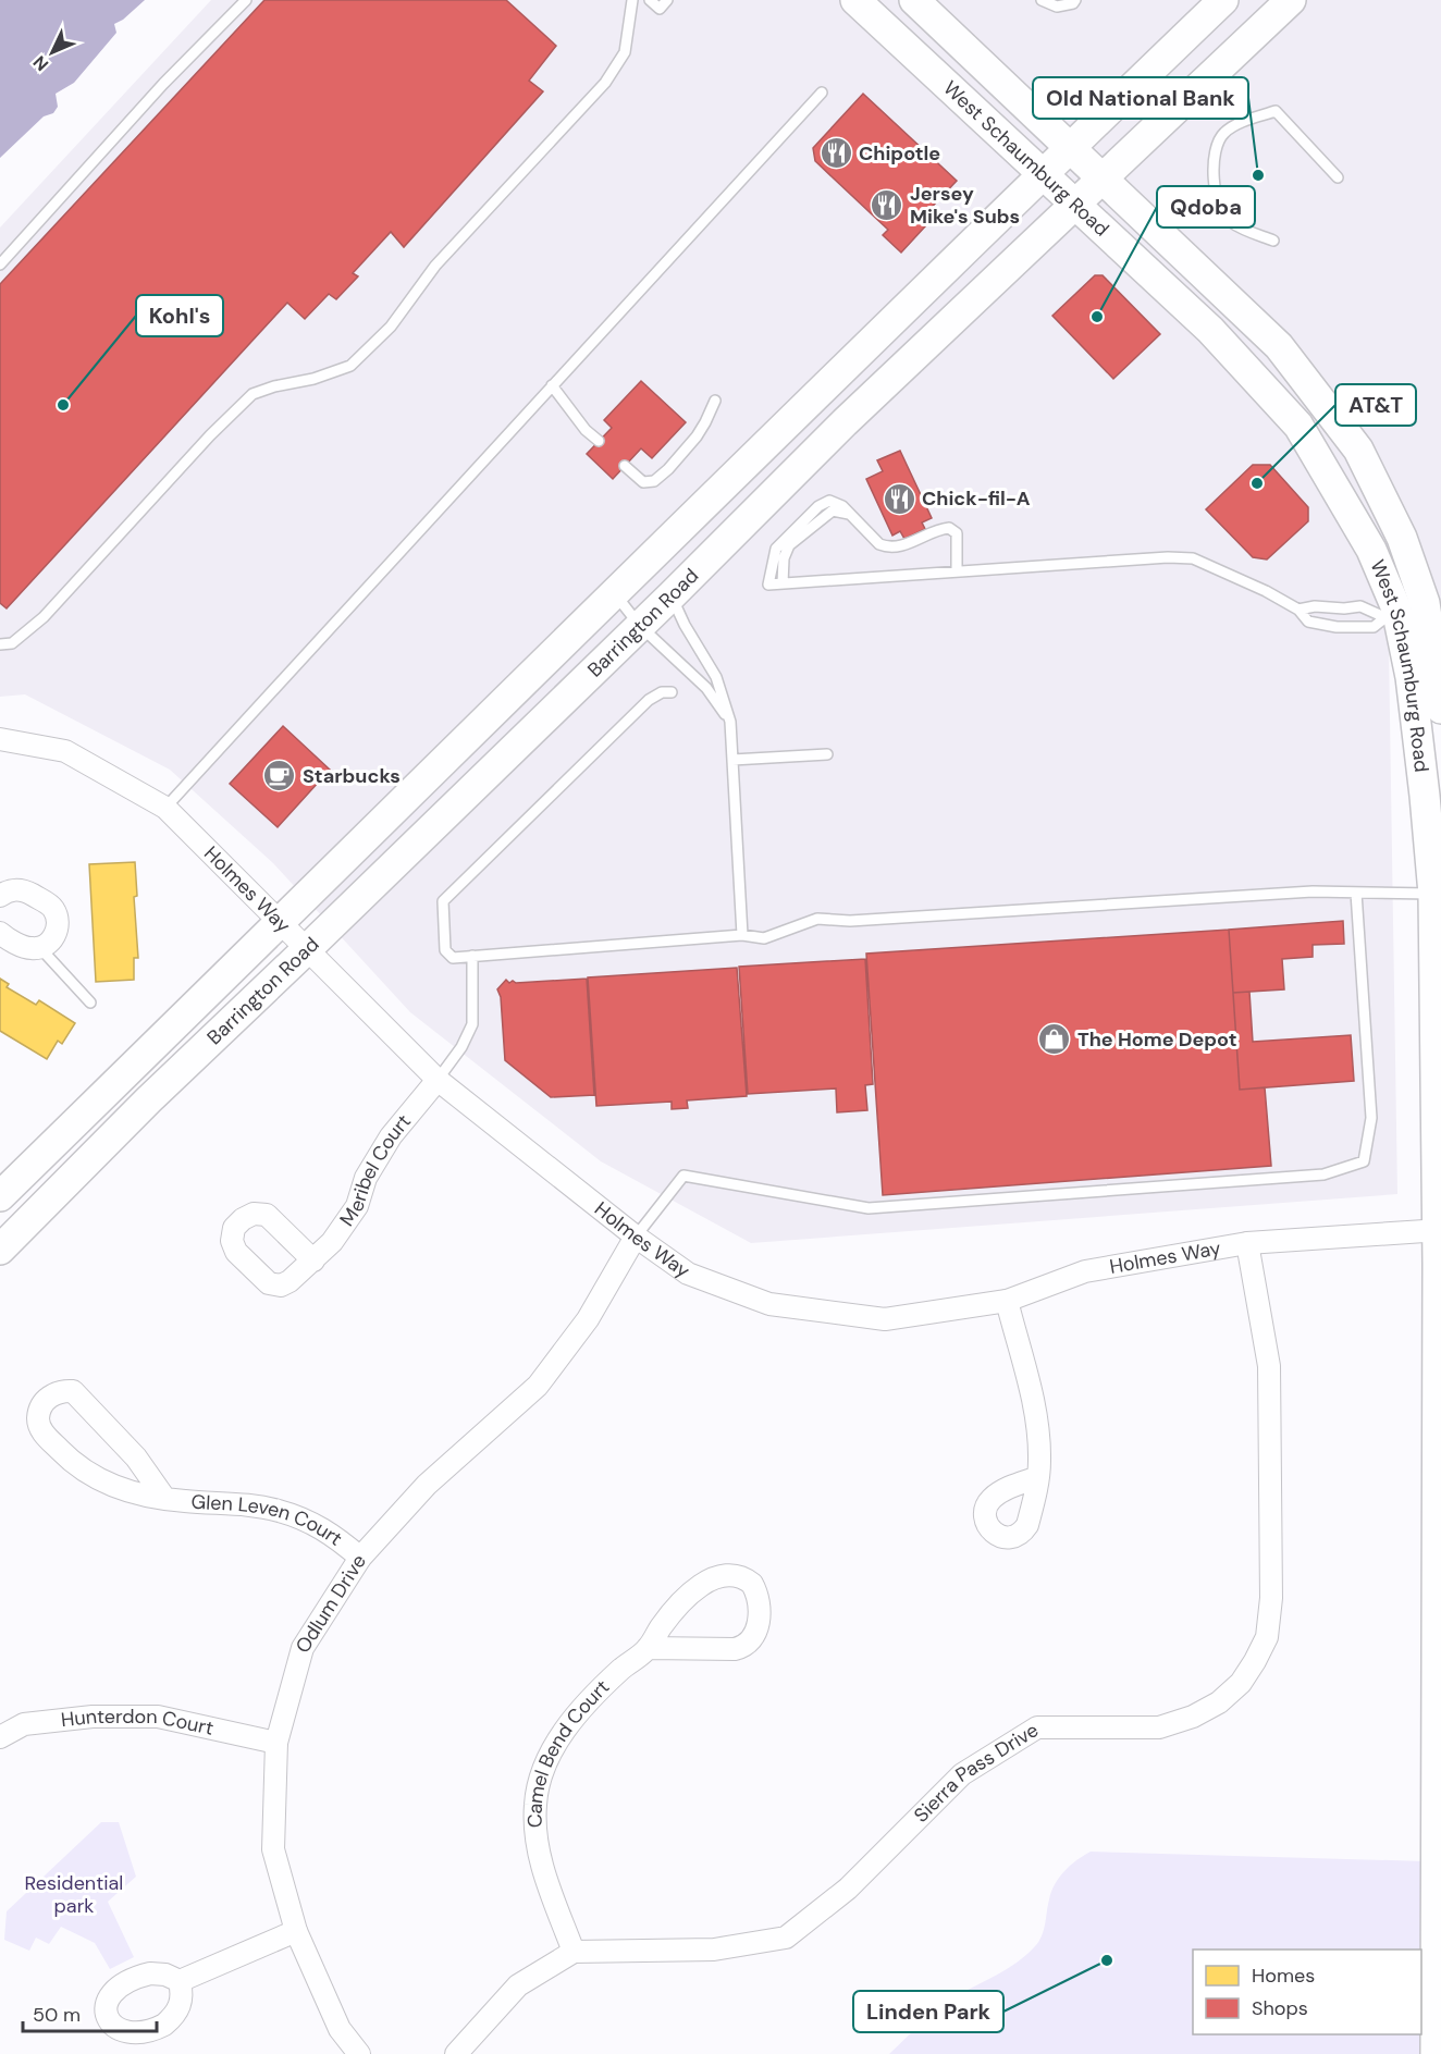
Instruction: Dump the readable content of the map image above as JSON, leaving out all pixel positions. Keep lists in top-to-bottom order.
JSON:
{
  "streets": {
    "main road": ["West Schaumburg Road", "Barrington Road"],
    "street": [
      "Holmes Way",
      "Meribel Court",
      "Glen Leven Court",
      "Odlum Drive",
      "Hunterdon Court",
      "Camel Bend Court",
      "Sierra Pass Drive"
    ]
  },
  "crossings": [
    ["West Schaumburg Road", "Barrington Road"],
    ["West Schaumburg Road", "Holmes Way"],
    ["Barrington Road", "Holmes Way"],
    ["Holmes Way", "Meribel Court"],
    ["Holmes Way", "Odlum Drive"],
    ["Holmes Way", "Sierra Pass Drive"],
    ["Glen Leven Court", "Odlum Drive"],
    ["Odlum Drive", "Hunterdon Court"],
    ["Camel Bend Court", "Sierra Pass Drive"]
  ],
  "parks": ["Residential park"],
  "places": {
    "restaurant": ["Chipotle", "Jersey Mike's Subs", "Chick-fil-A"],
    "other": [
      "Old National Bank",
      "Qdoba",
      "Kohl's",
      "AT&T",
      "Linden Park"
    ],
    "cafe": ["Starbucks"],
    "shop": ["The Home Depot"]
  },
  "legend": ["Homes", "Shops"],
  "scale_bar": "50 m",
  "north": "bottom left"
}
